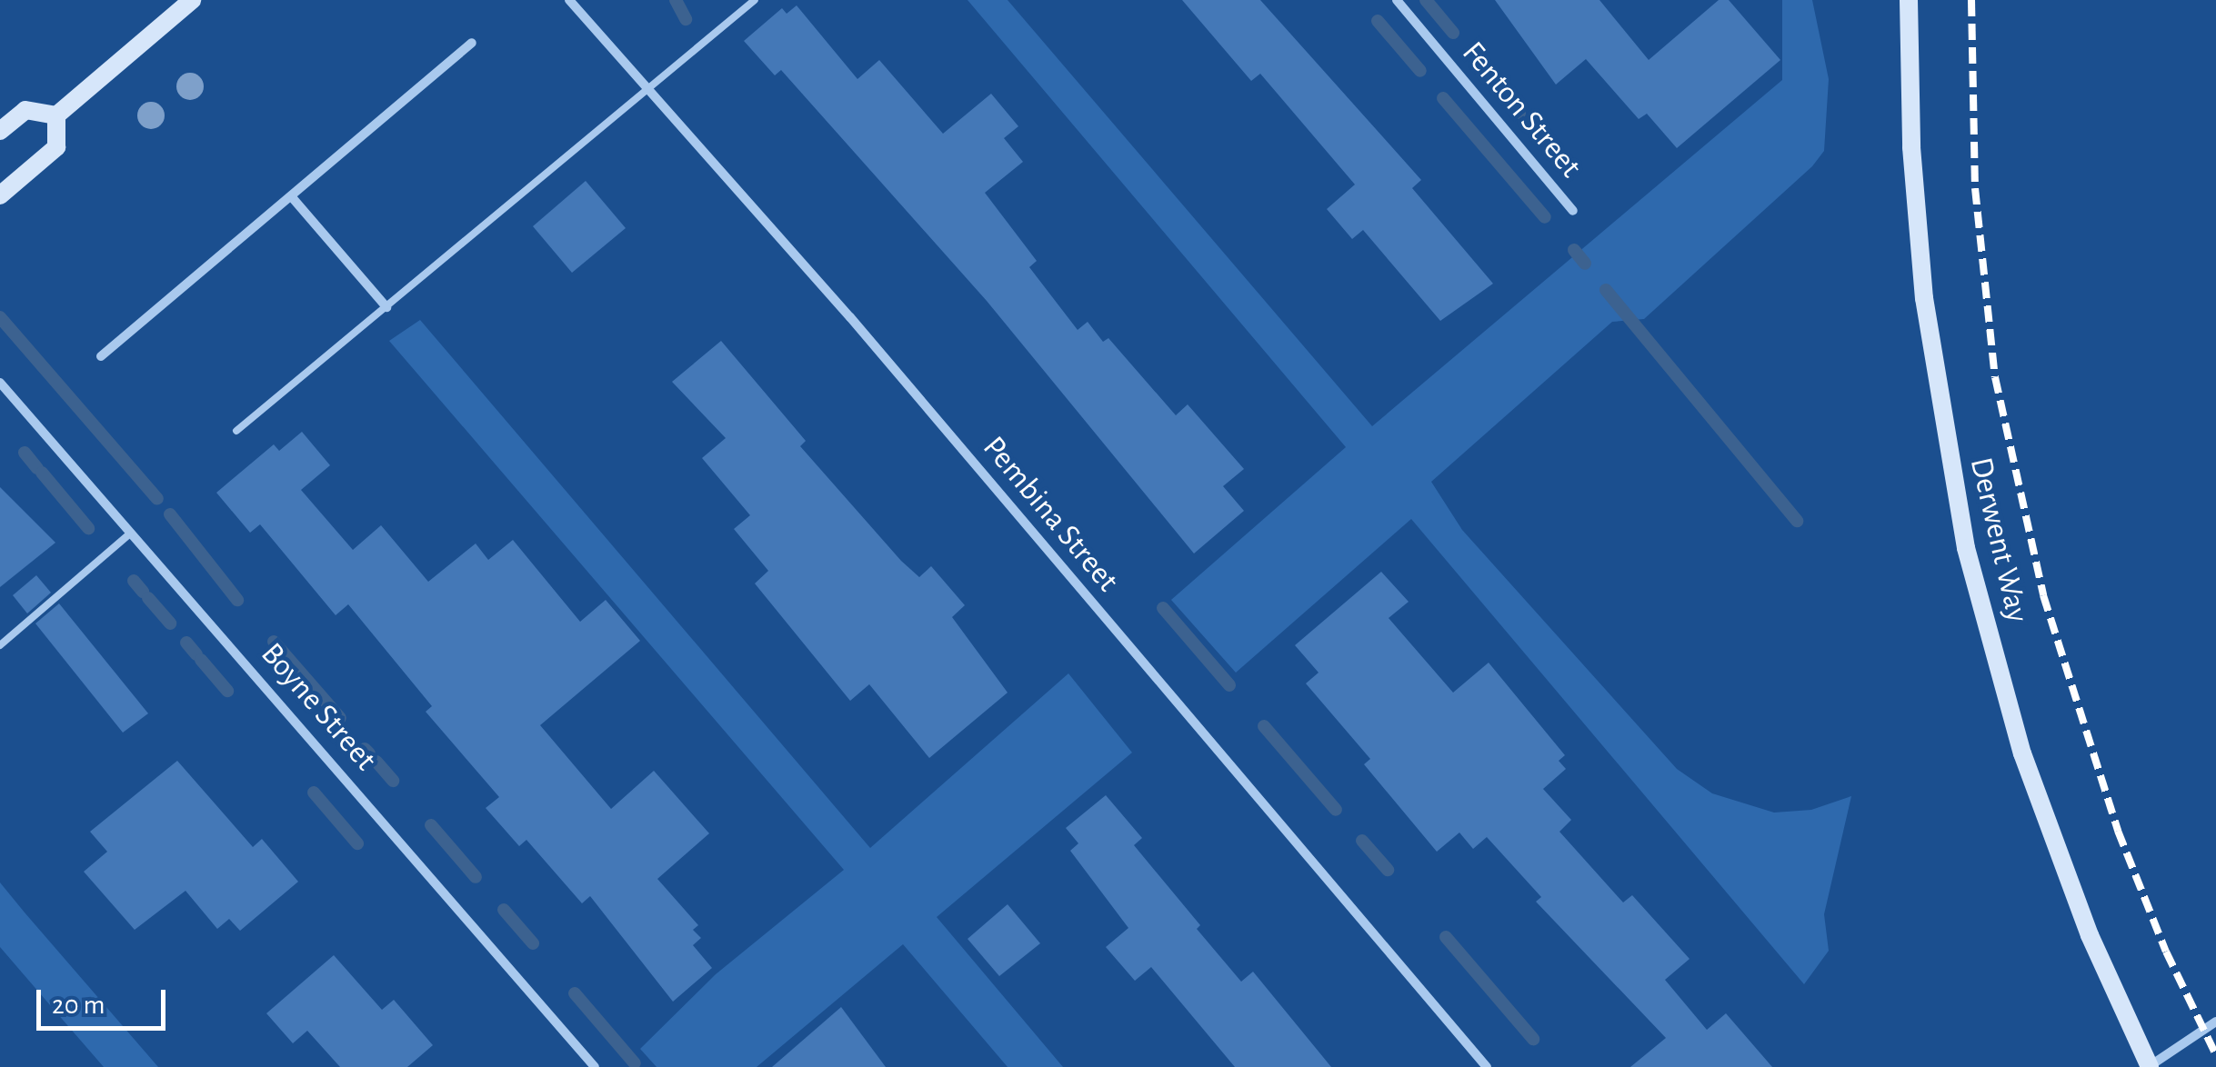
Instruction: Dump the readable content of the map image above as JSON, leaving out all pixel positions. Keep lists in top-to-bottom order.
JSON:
{
  "streets": {
    "main road": ["Derwent Way"],
    "street": ["Fenton Street", "Pembina Street", "Boyne Street"]
  },
  "scale_bar": "20 m"
}
